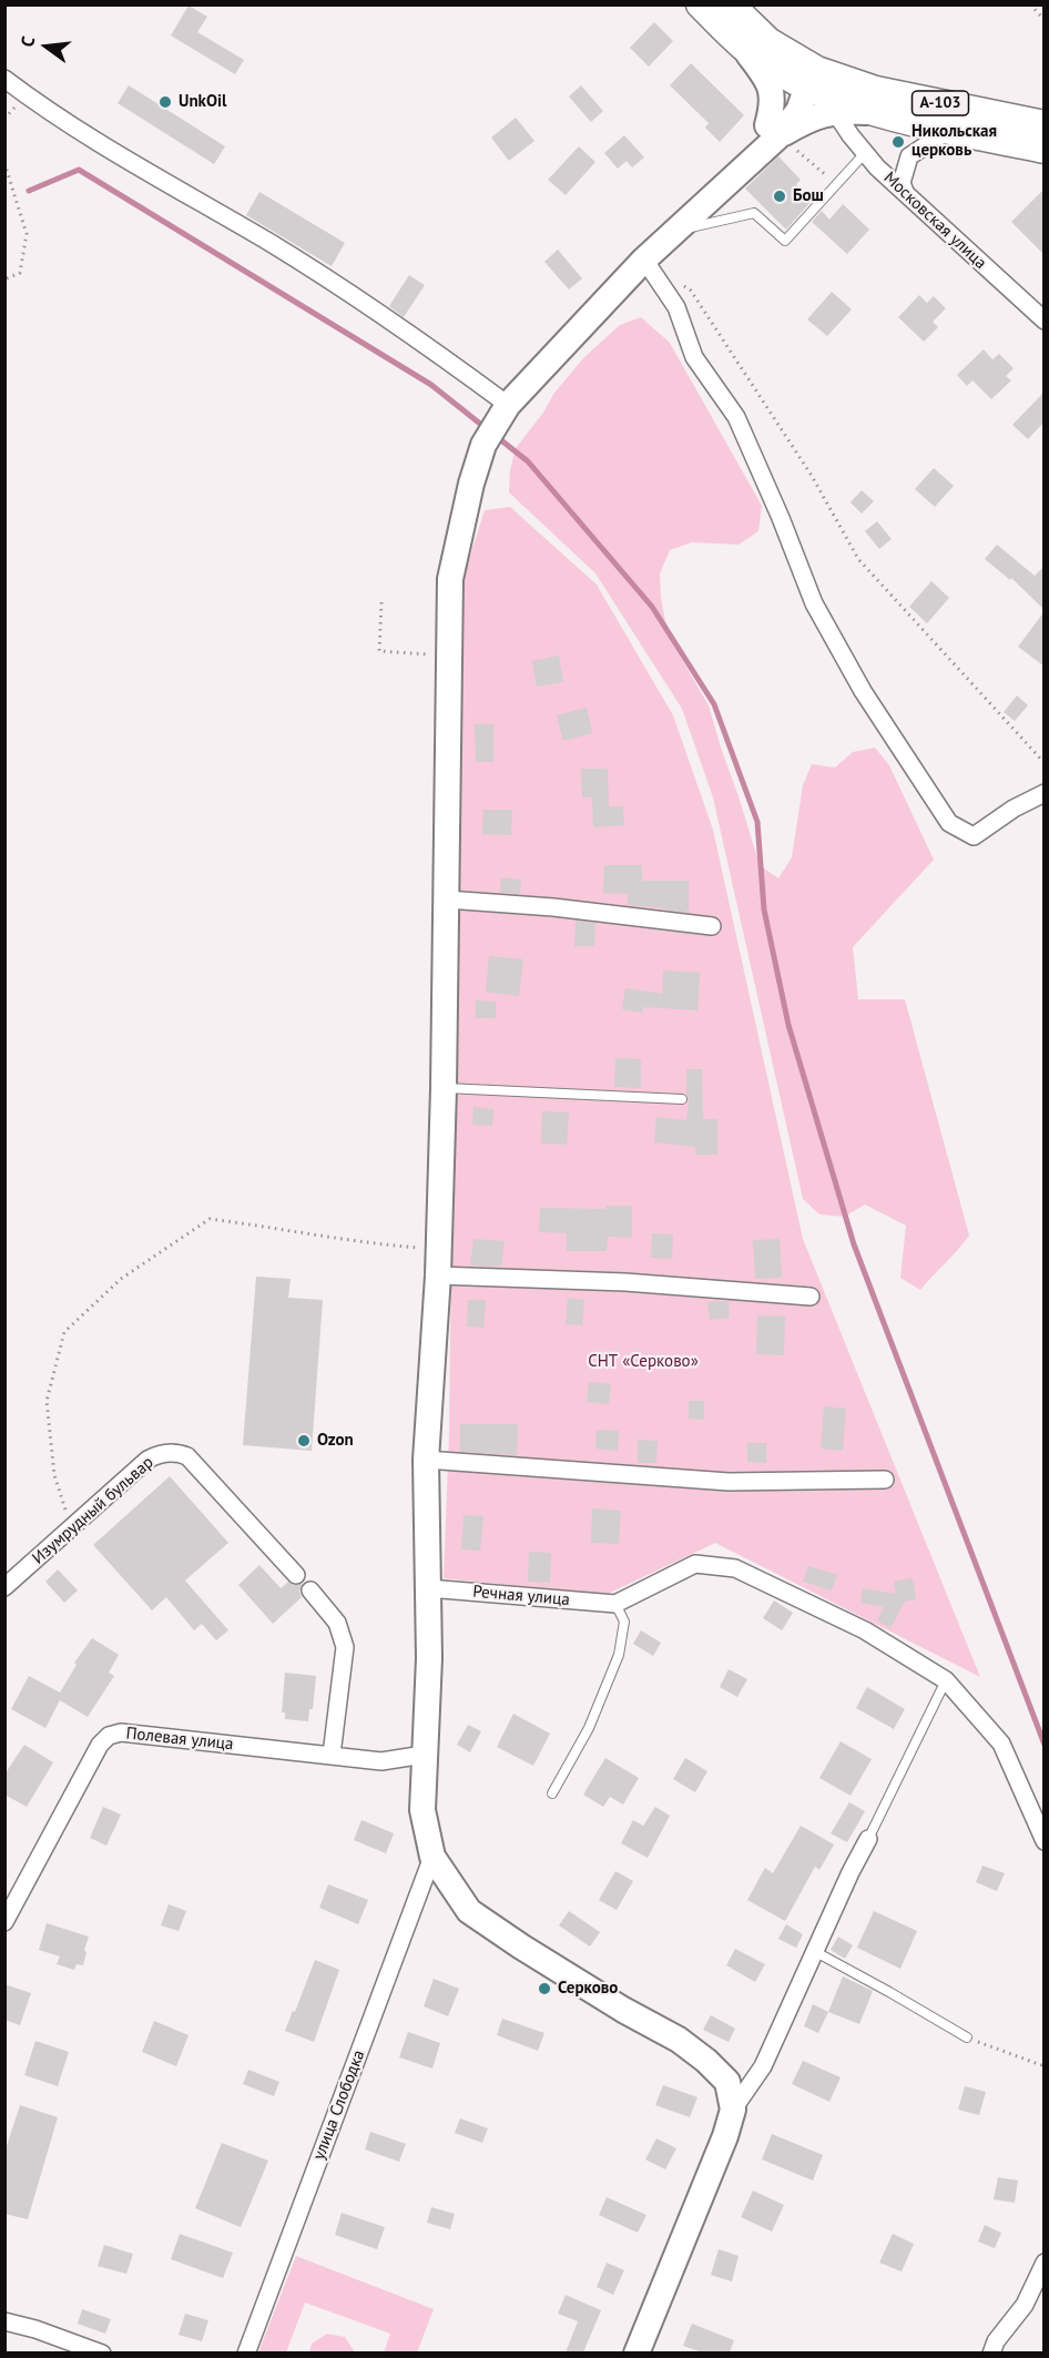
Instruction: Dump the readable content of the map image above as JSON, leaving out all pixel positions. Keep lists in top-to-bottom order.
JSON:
{
  "streets": {
    "main road": ["А-103", "Московская улица"],
    "street": [
      "Изумрудный бульвар",
      "Речная улица",
      "Полевая улица",
      "улица Слободка"
    ]
  },
  "crossings": [
    ["А-103", "Московская улица"]
  ],
  "parks": ["СНТ «Серково»"],
  "places": [
    "UnkOil",
    "Никольская церковь",
    "Бош",
    "Ozon",
    "Серково"
  ],
  "north": "left"
}
